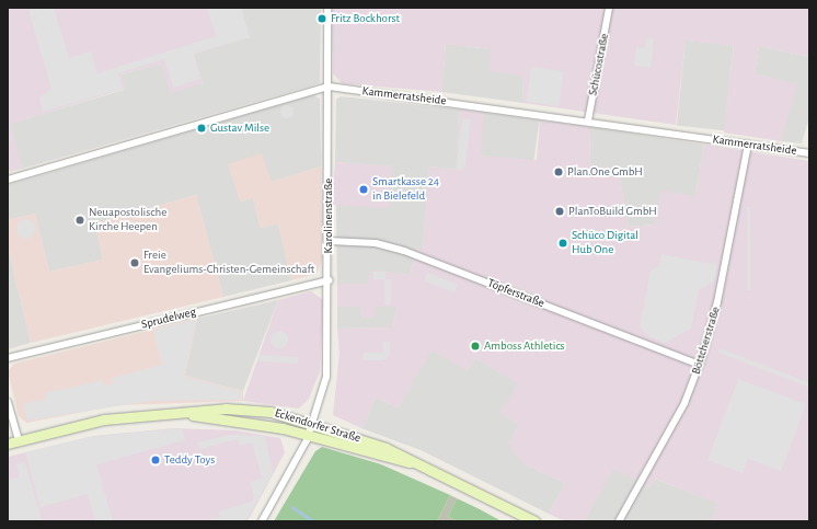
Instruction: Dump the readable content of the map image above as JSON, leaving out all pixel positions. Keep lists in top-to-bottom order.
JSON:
{
  "streets": {
    "street": [
      "Schücostraße",
      "Kammerratsheide",
      "Karolinenstraße",
      "Töpferstraße",
      "Sprudelweg",
      "Böttcherstraße",
      "Eckendorfer Straße"
    ]
  },
  "crossings": [
    ["Schücostraße", "Kammerratsheide"],
    ["Kammerratsheide", "Karolinenstraße"],
    ["Kammerratsheide", "Böttcherstraße"],
    ["Karolinenstraße", "Töpferstraße"],
    ["Karolinenstraße", "Sprudelweg"],
    ["Karolinenstraße", "Eckendorfer Straße"],
    ["Töpferstraße", "Böttcherstraße"]
  ],
  "places": [
    "Fritz Bockhorst",
    "Gustav Milse",
    "Plan.One GmbH",
    "Smartkasse 24 in Bielefeld",
    "PlanToBuild GmbH",
    "Neuapostolische Kirche Heepen",
    "Schüco Digital Hub One",
    "Freie Evangeliums-Christen-Gemeinschaft",
    "Amboss Athletics",
    "Teddy Toys"
  ]
}
